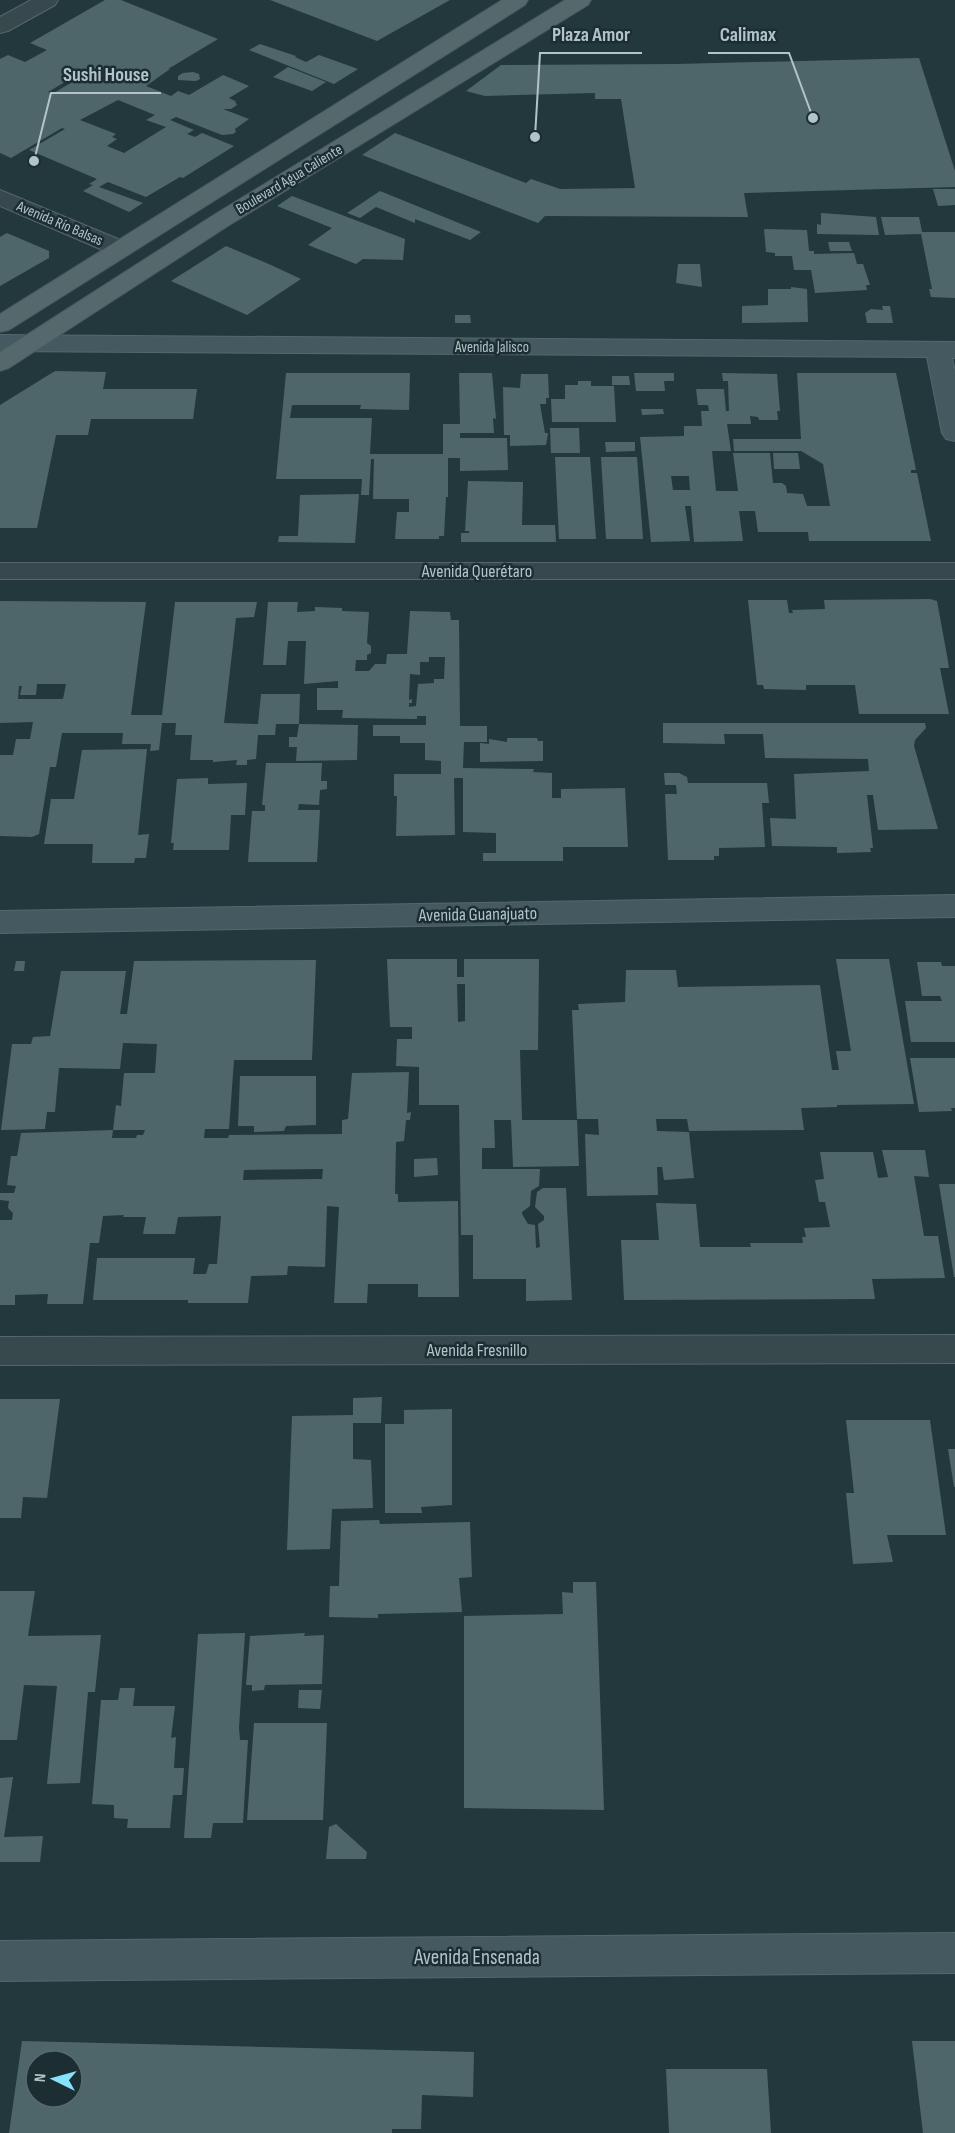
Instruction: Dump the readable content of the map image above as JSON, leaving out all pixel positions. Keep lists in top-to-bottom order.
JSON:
{
  "streets": {
    "main road": [
      "Boulevard Agua Caliente",
      "Avenida Jalisco",
      "Avenida Guanajuato",
      "Avenida Ensenada"
    ],
    "street": ["Avenida Río Balsas", "Avenida Querétaro", "Avenida Fresnillo"]
  },
  "crossings": [
    ["Boulevard Agua Caliente", "Avenida Río Balsas"],
    ["Boulevard Agua Caliente", "Avenida Jalisco"]
  ],
  "places": ["Calimax", "Plaza Amor", "Sushi House"],
  "north": "left"
}
